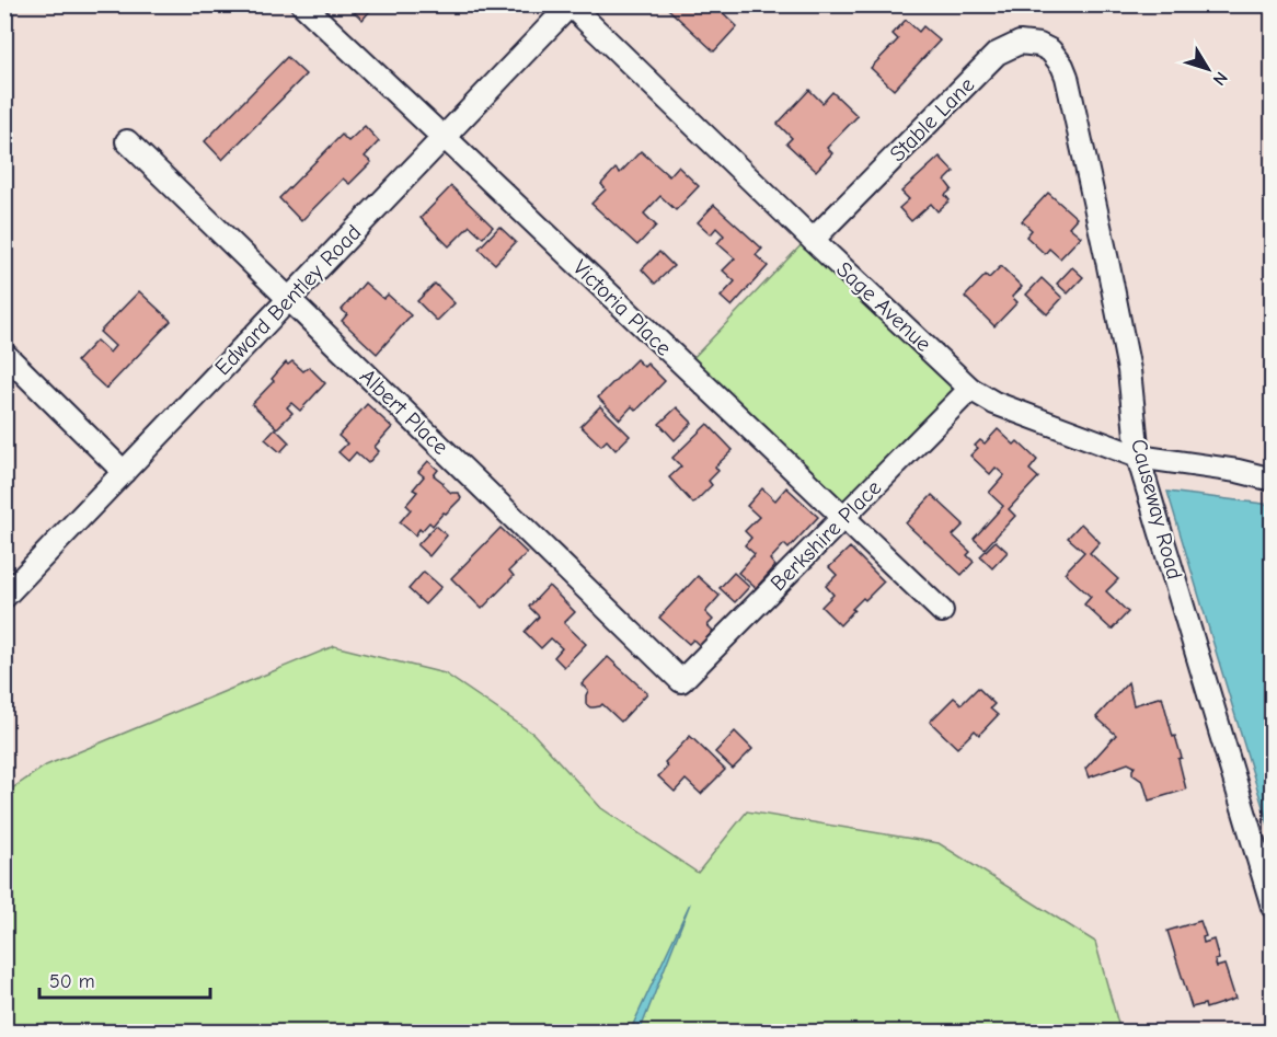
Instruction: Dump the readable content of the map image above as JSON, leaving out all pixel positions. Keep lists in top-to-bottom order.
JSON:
{
  "streets": {
    "street": [
      "Stable Lane",
      "Edward Bentley Road",
      "Sage Avenue",
      "Victoria Place",
      "Albert Place",
      "Causeway Road",
      "Berkshire Place"
    ]
  },
  "crossings": [
    ["Stable Lane", "Sage Avenue"],
    ["Stable Lane", "Causeway Road"],
    ["Edward Bentley Road", "Sage Avenue"],
    ["Edward Bentley Road", "Victoria Place"],
    ["Edward Bentley Road", "Albert Place"],
    ["Sage Avenue", "Causeway Road"],
    ["Sage Avenue", "Berkshire Place"],
    ["Victoria Place", "Berkshire Place"],
    ["Albert Place", "Berkshire Place"]
  ],
  "scale_bar": "50 m",
  "north": "bottom right"
}
